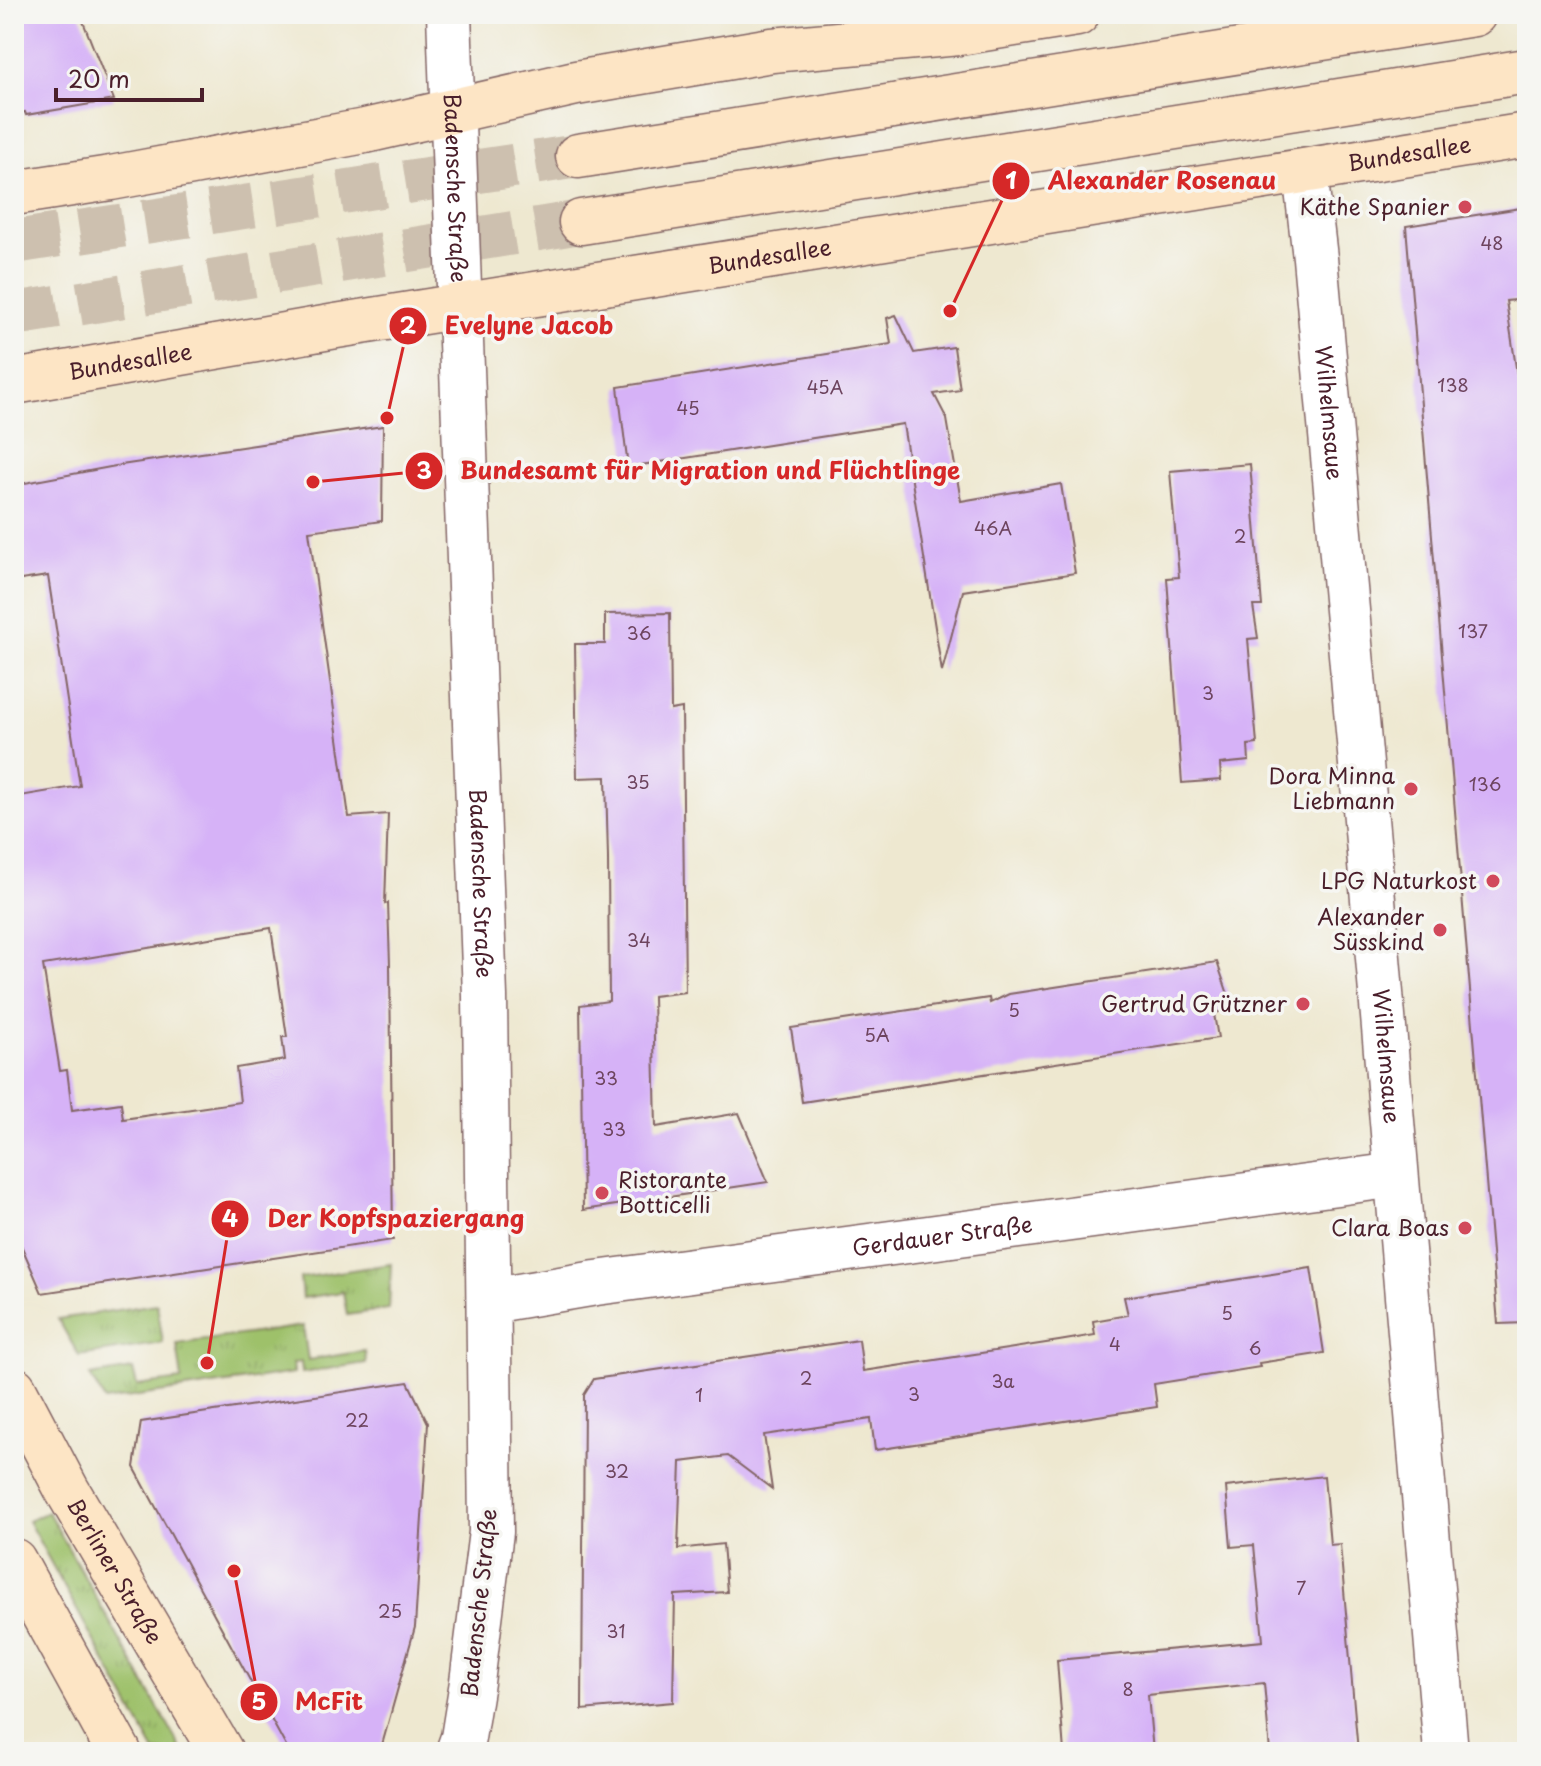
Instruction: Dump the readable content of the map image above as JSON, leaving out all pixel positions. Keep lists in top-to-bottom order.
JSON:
{
  "streets": {
    "main road": ["Bundesallee", "Berliner Straße"],
    "street": ["Badensche Straße", "Wilhelmsaue", "Gerdauer Straße"]
  },
  "crossings": [
    ["Bundesallee", "Badensche Straße"],
    ["Bundesallee", "Wilhelmsaue"],
    ["Badensche Straße", "Gerdauer Straße"],
    ["Wilhelmsaue", "Gerdauer Straße"]
  ],
  "places": [
    "Käthe Spanier",
    "Alexander Rosenau",
    "Evelyne Jacob",
    "Bundesamt für Migration und Flüchtlinge",
    "Dora Minna Liebmann",
    "LPG Naturkost",
    "Alexander Süsskind",
    "Gertrud Grützner",
    "Ristorante Botticelli",
    "Clara Boas",
    "Der Kopfspaziergang",
    "McFit"
  ],
  "house_numbers": [
    "48",
    "138",
    "45A",
    "45",
    "46A",
    "2",
    "137",
    "36",
    "3",
    "35",
    "136",
    "34",
    "5",
    "5A",
    "33",
    "33",
    "5",
    "4",
    "6",
    "2",
    "3a",
    "3",
    "1",
    "22",
    "32",
    "7",
    "25",
    "31",
    "8"
  ],
  "scale_bar": "20 m"
}
